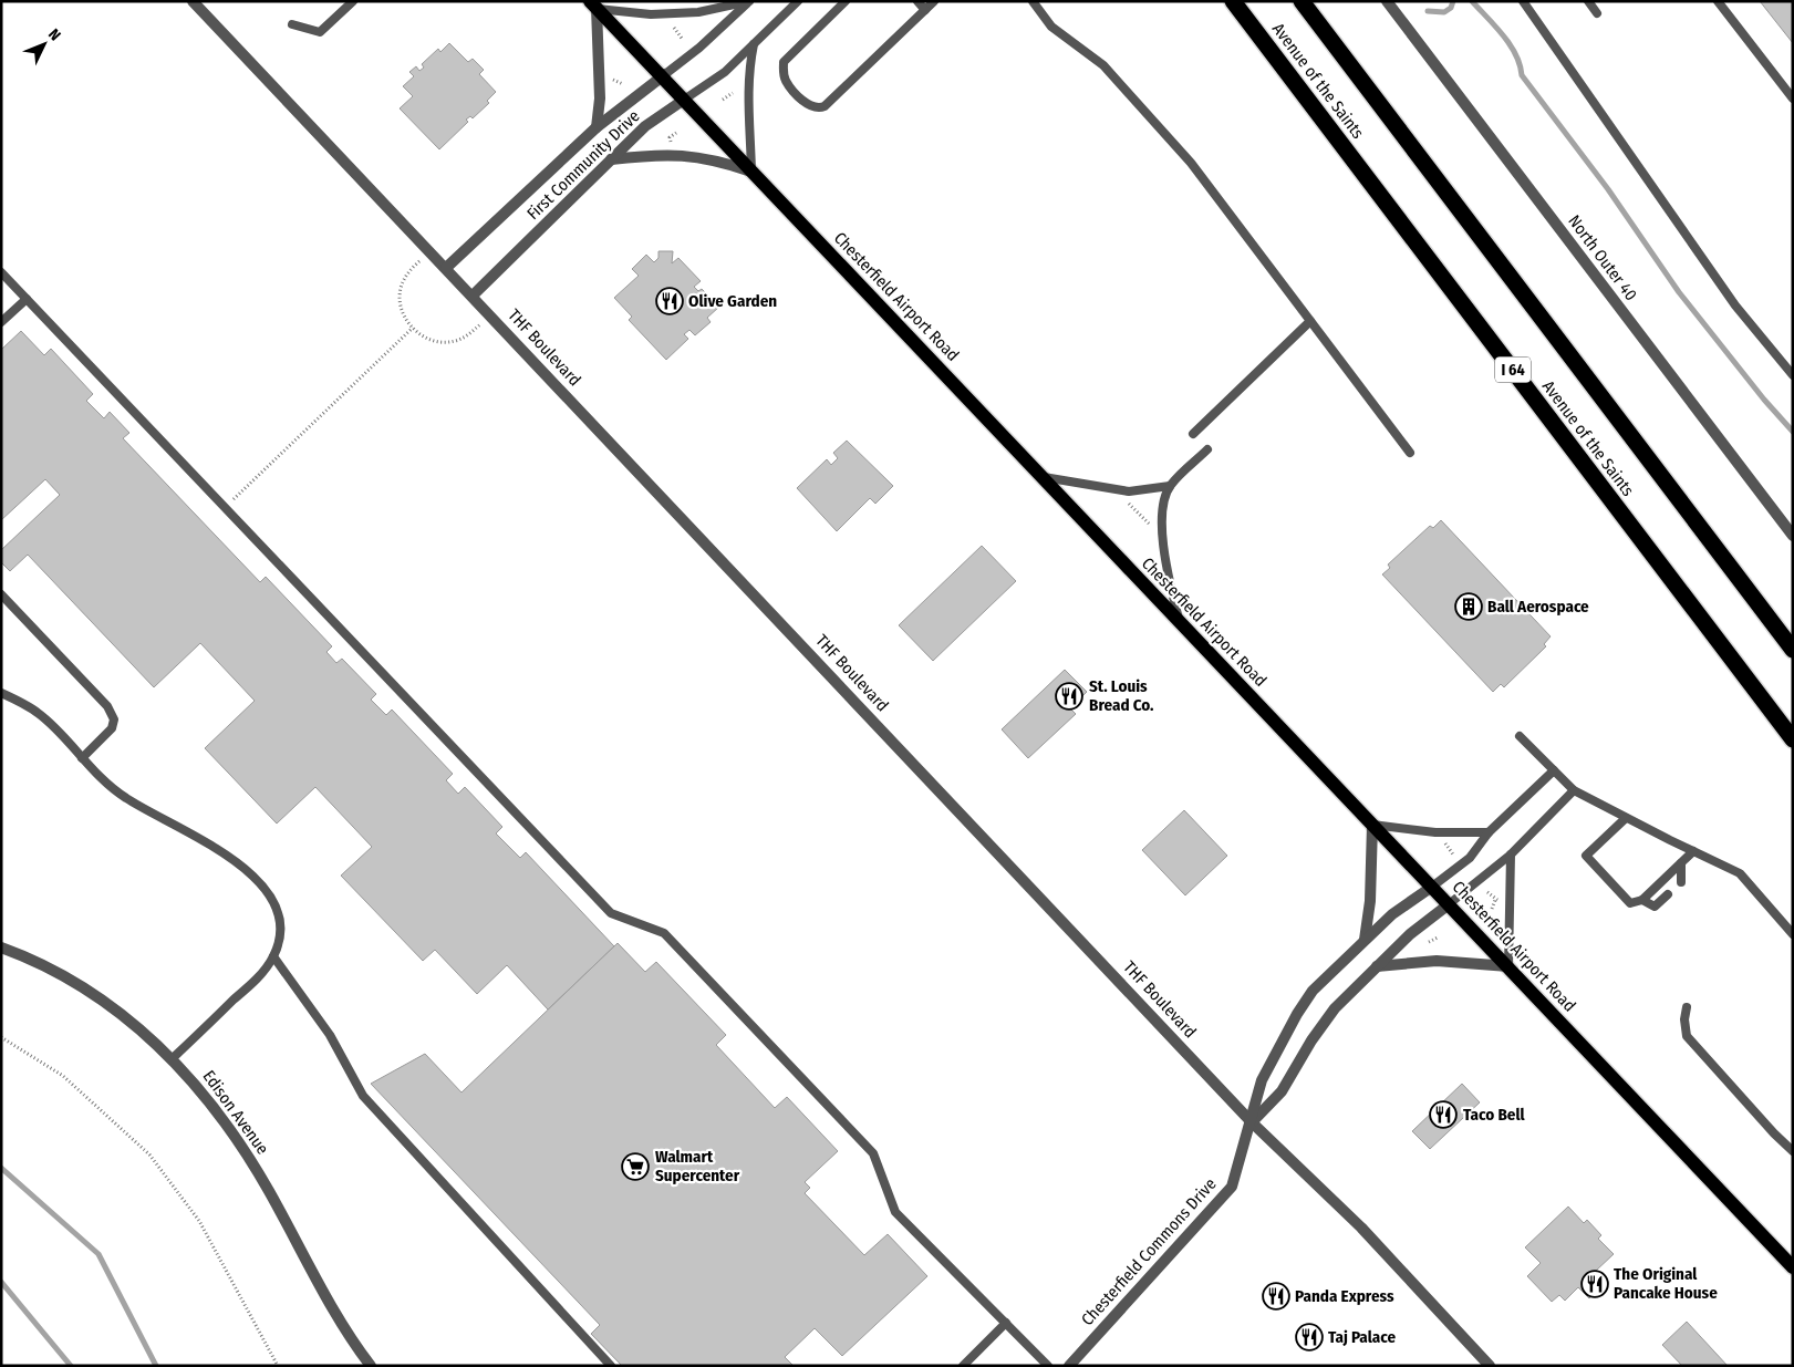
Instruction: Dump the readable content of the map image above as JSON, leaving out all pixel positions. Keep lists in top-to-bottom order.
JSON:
{
  "streets": {
    "highway": ["Avenue of the Saints", "I 64"],
    "main road": ["Chesterfield Airport Road"],
    "street": [
      "First Community Drive",
      "North Outer 40",
      "THF Boulevard",
      "Edison Avenue",
      "Chesterfield Commons Drive"
    ]
  },
  "crossings": [
    ["First Community Drive", "Chesterfield Airport Road"],
    ["First Community Drive", "THF Boulevard"],
    ["Chesterfield Airport Road", "Chesterfield Commons Drive"],
    ["THF Boulevard", "Chesterfield Commons Drive"]
  ],
  "places": {
    "restaurant": [
      "Olive Garden",
      "St. Louis Bread Co.",
      "Taco Bell",
      "The Original Pancake House",
      "Panda Express",
      "Taj Palace"
    ],
    "building": ["Ball Aerospace"],
    "supermarket": ["Walmart Supercenter"]
  },
  "north": "top right"
}
